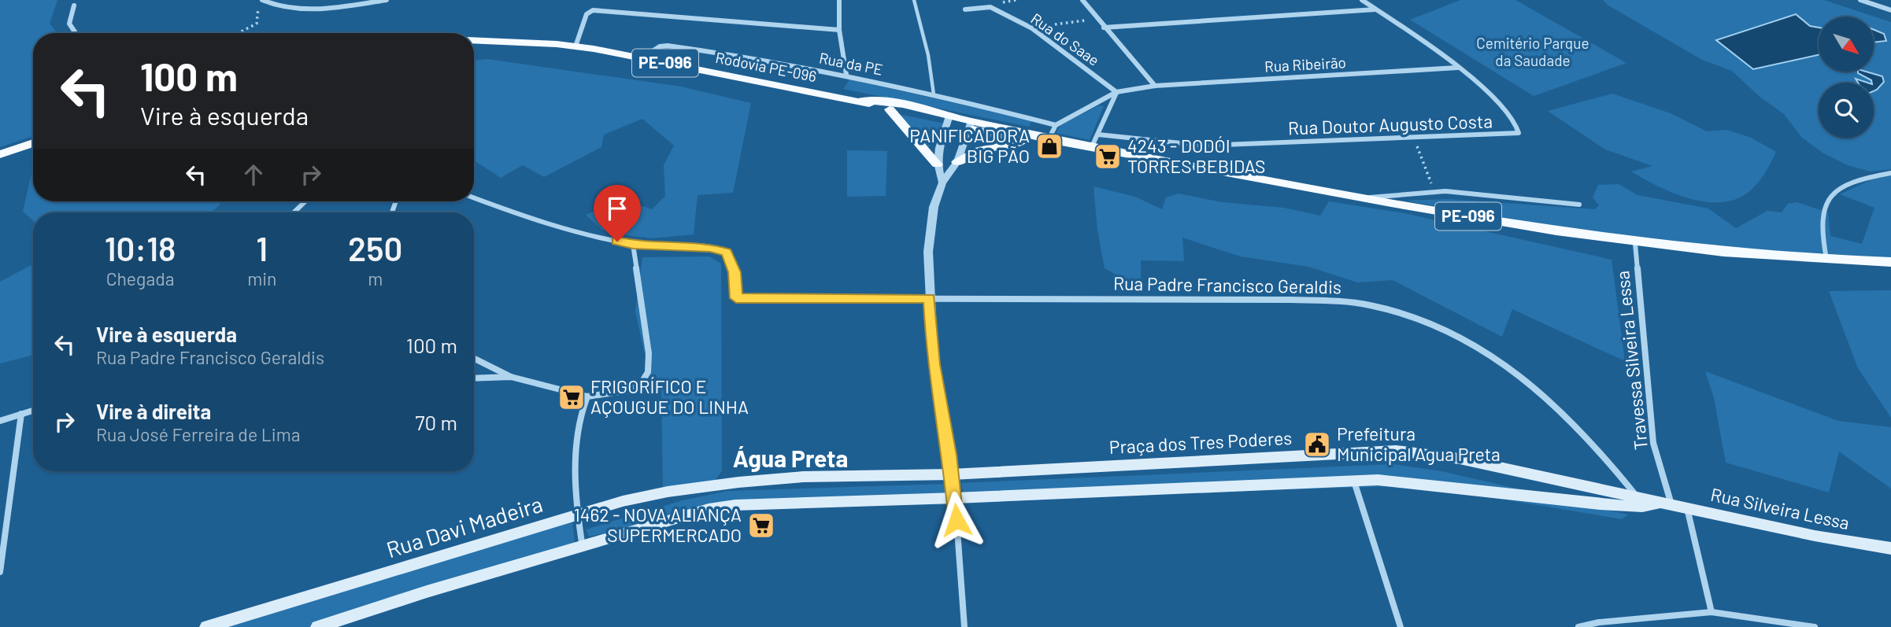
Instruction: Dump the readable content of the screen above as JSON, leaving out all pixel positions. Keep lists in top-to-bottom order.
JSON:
{
  "streets": {
    "main road": [
      "PE-096",
      "Rodovia PE-096",
      "Praça dos Tres Poderes",
      "Rua Silveira Lessa",
      "Rua Davi Madeira"
    ],
    "street": [
      "Rua do Saae",
      "Rua da PE",
      "Rua Ribeirão",
      "Rua Doutor Augusto Costa",
      "Rua Padre Francisco Geraldis",
      "Travessa Silveira Lessa"
    ]
  },
  "crossings": [
    ["Rua do Saae", "Rua Ribeirão"],
    ["PE-096", "Rodovia PE-096"],
    ["PE-096", "Travessa Silveira Lessa"],
    ["Rua da PE", "Rua Ribeirão"],
    ["Rua da PE", "Rodovia PE-096"],
    ["Rua Ribeirão", "Rua Doutor Augusto Costa"],
    ["Rua Padre Francisco Geraldis", "Praça dos Tres Poderes"],
    ["Travessa Silveira Lessa", "Praça dos Tres Poderes"],
    ["Travessa Silveira Lessa", "Rua Silveira Lessa"],
    ["Praça dos Tres Poderes", "Rua Silveira Lessa"],
    ["Praça dos Tres Poderes", "Rua Davi Madeira"]
  ],
  "districts": ["Água Preta"],
  "parks": ["Cemitério Parque da Saudade"],
  "places": {
    "shop": ["PANIFICADORA BIG PÃO"],
    "supermarket": ["4243 - DODÓI TORRES BEBIDAS", "FRIGORÍFICO E AÇOUGUE DO LINHA", "1462 - NOVA ALIANÇA SUPERMERCADO"],
    "public building": ["Prefeitura Municipal Agua Preta"]
  },
  "north": "bottom right",
  "page": {
    "turn": ["100 m", "Vire à esquerda"],
    "eta": [
      "10:18",
      "Chegada",
      "1",
      "min",
      "250",
      "m"
    ],
    "list": [
      {
        "name": "Vire à esquerda",
        "note": "Rua Padre Francisco Geraldis",
        "value": "100 m"
      },
      {
        "name": "Vire à direita",
        "note": "Rua José Ferreira de Lima",
        "value": "70 m"
      }
    ]
  }
}
